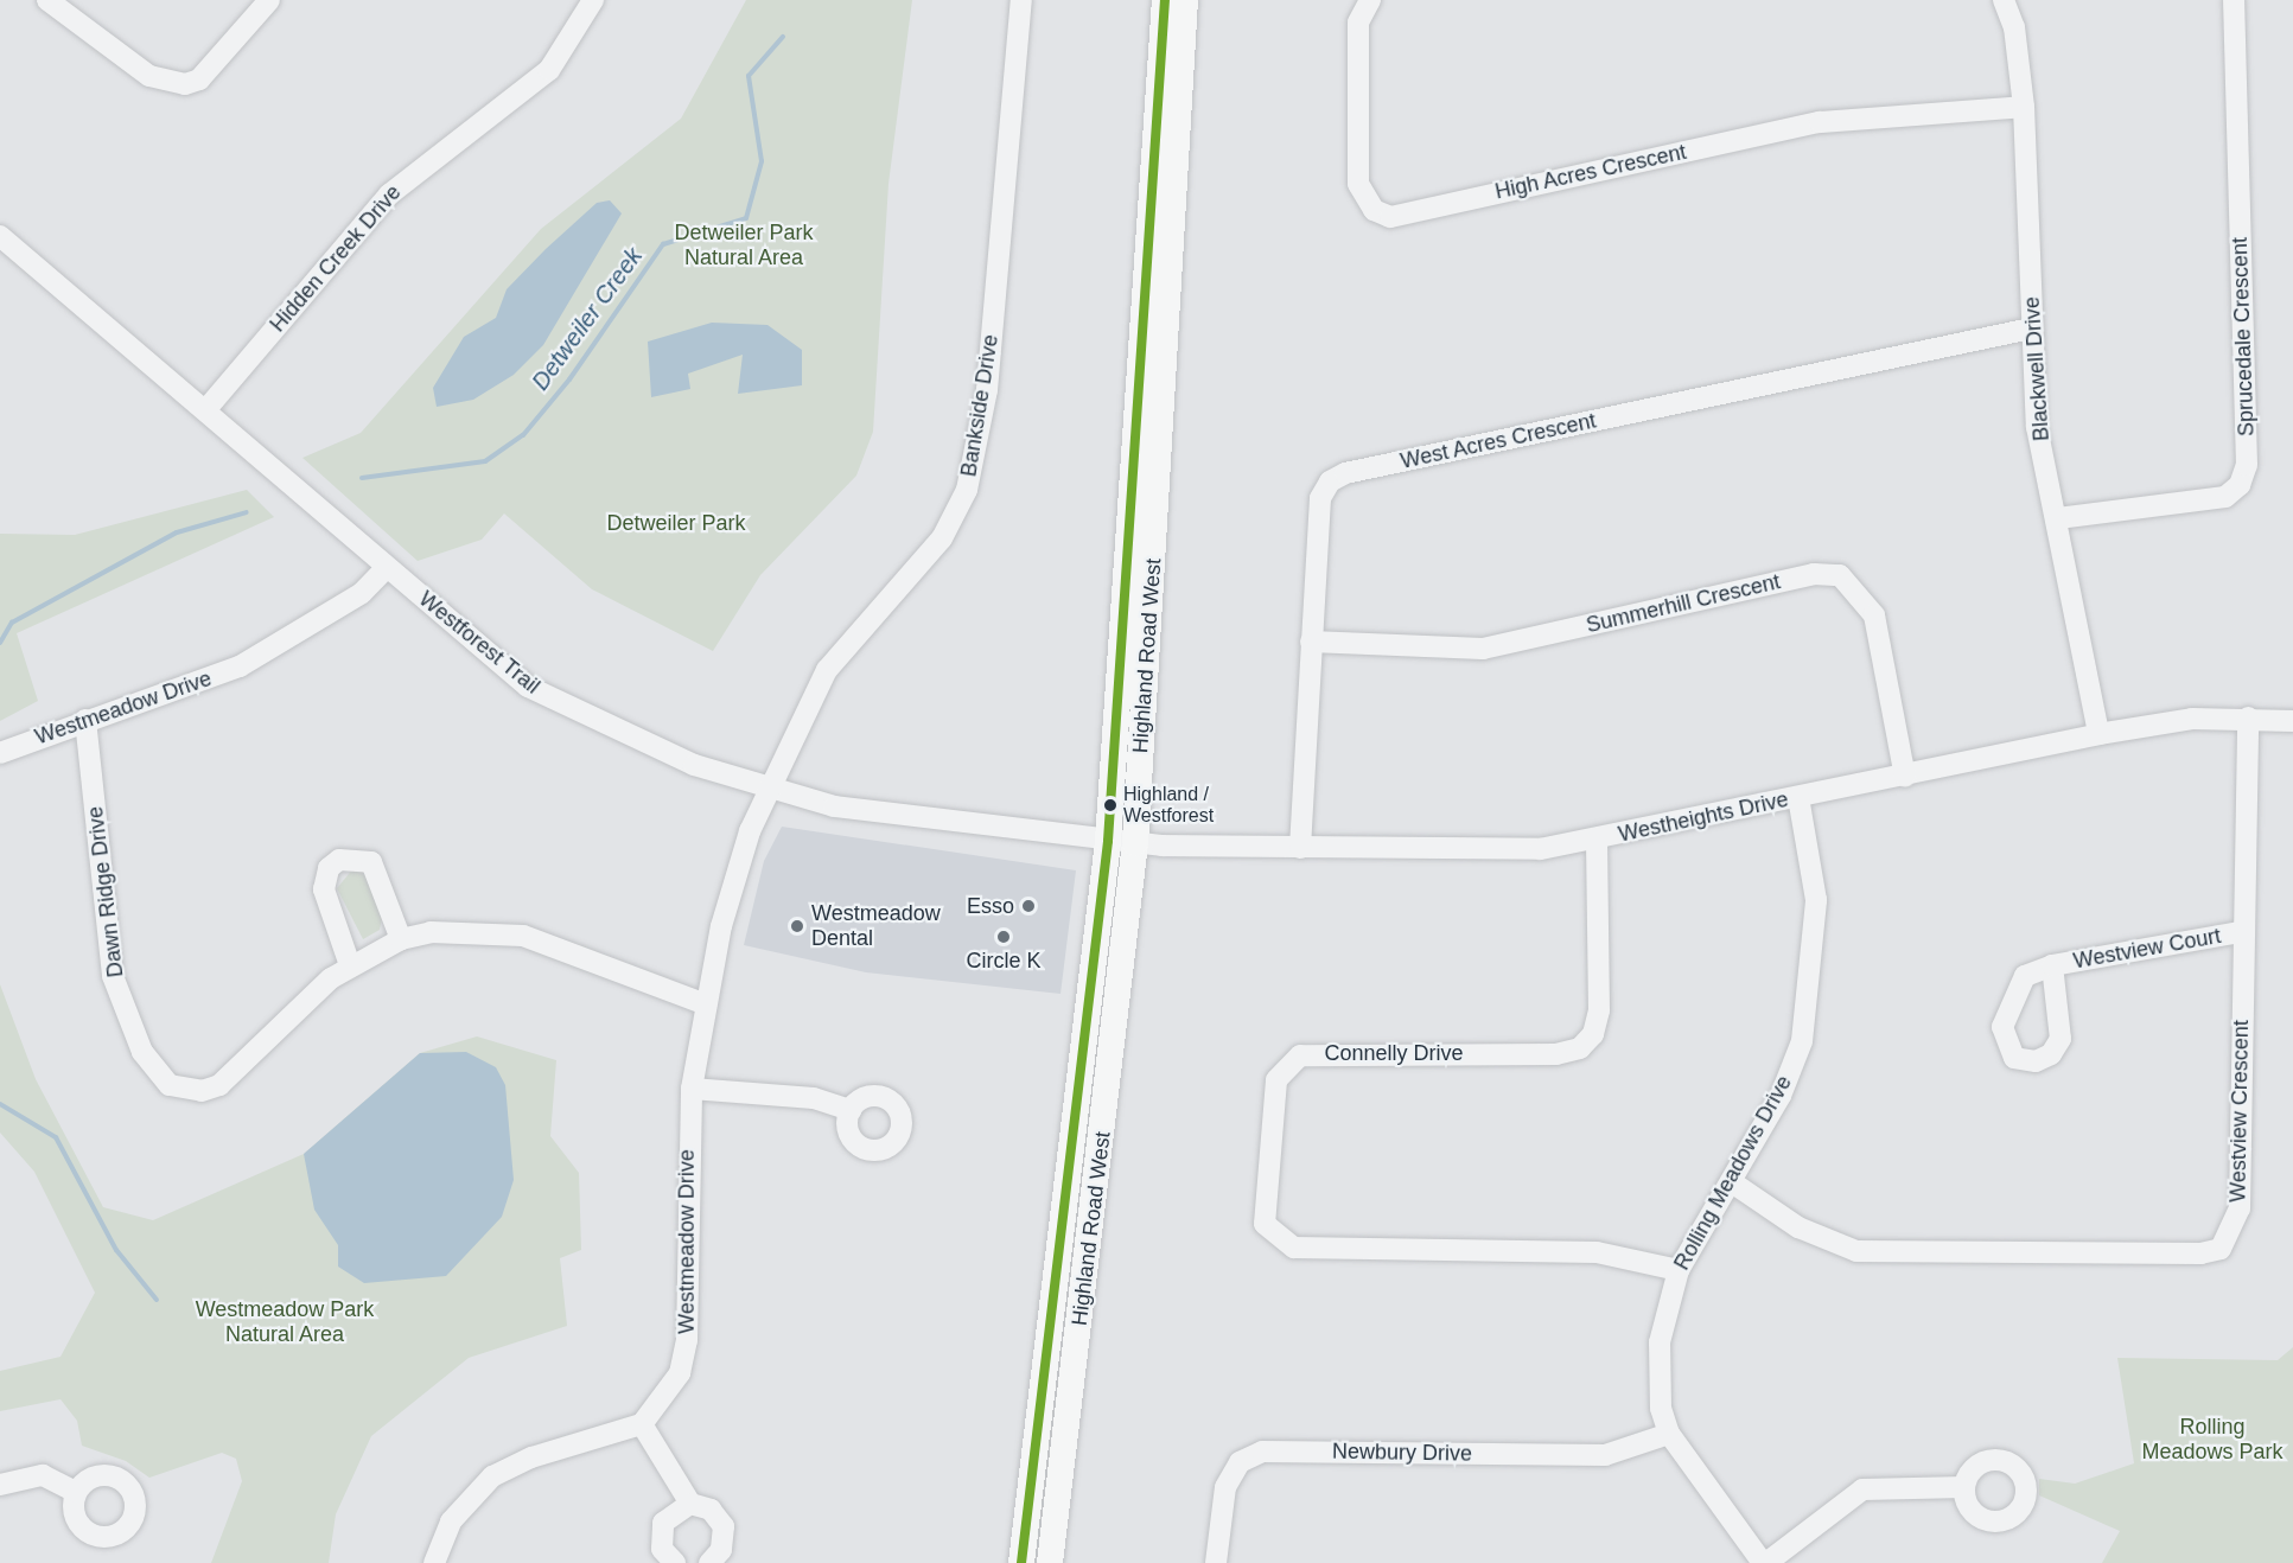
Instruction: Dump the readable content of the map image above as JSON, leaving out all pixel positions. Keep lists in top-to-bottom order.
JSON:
{
  "streets": {
    "main road": ["Highland Road West"],
    "street": [
      "High Acres Crescent",
      "Hidden Creek Drive",
      "Sprucedale Crescent",
      "Blackwell Drive",
      "Bankside Drive",
      "West Acres Crescent",
      "Summerhill Crescent",
      "Westforest Trail",
      "Westmeadow Drive",
      "Westheights Drive",
      "Dawn Ridge Drive",
      "Westview Court",
      "Connelly Drive",
      "Westview Crescent",
      "Rolling Meadows Drive",
      "Newbury Drive"
    ]
  },
  "crossings": [
    ["High Acres Crescent", "Blackwell Drive"],
    ["Hidden Creek Drive", "Westforest Trail"],
    ["Sprucedale Crescent", "Blackwell Drive"],
    ["Blackwell Drive", "West Acres Crescent"],
    ["Blackwell Drive", "Westheights Drive"],
    ["Bankside Drive", "Westforest Trail"],
    ["Bankside Drive", "Westmeadow Drive"],
    ["West Acres Crescent", "Summerhill Crescent"],
    ["West Acres Crescent", "Westheights Drive"],
    ["Summerhill Crescent", "Westheights Drive"],
    ["Westforest Trail", "Highland Road West"],
    ["Westforest Trail", "Westmeadow Drive"],
    ["Westforest Trail", "Westheights Drive"],
    ["Highland Road West", "Westheights Drive"],
    ["Westmeadow Drive", "Dawn Ridge Drive"],
    ["Westheights Drive", "Connelly Drive"],
    ["Westheights Drive", "Westview Crescent"],
    ["Westheights Drive", "Rolling Meadows Drive"],
    ["Westview Court", "Westview Crescent"],
    ["Connelly Drive", "Rolling Meadows Drive"],
    ["Westview Crescent", "Rolling Meadows Drive"],
    ["Rolling Meadows Drive", "Newbury Drive"]
  ],
  "water": ["Detweiler Creek"],
  "parks": [
    "Detweiler Park Natural Area",
    "Detweiler Park",
    "Westmeadow Park Natural Area",
    "Rolling Meadows Park"
  ],
  "places": [
    "Highland / Westforest",
    "Esso",
    "Westmeadow Dental",
    "Circle K"
  ]
}
